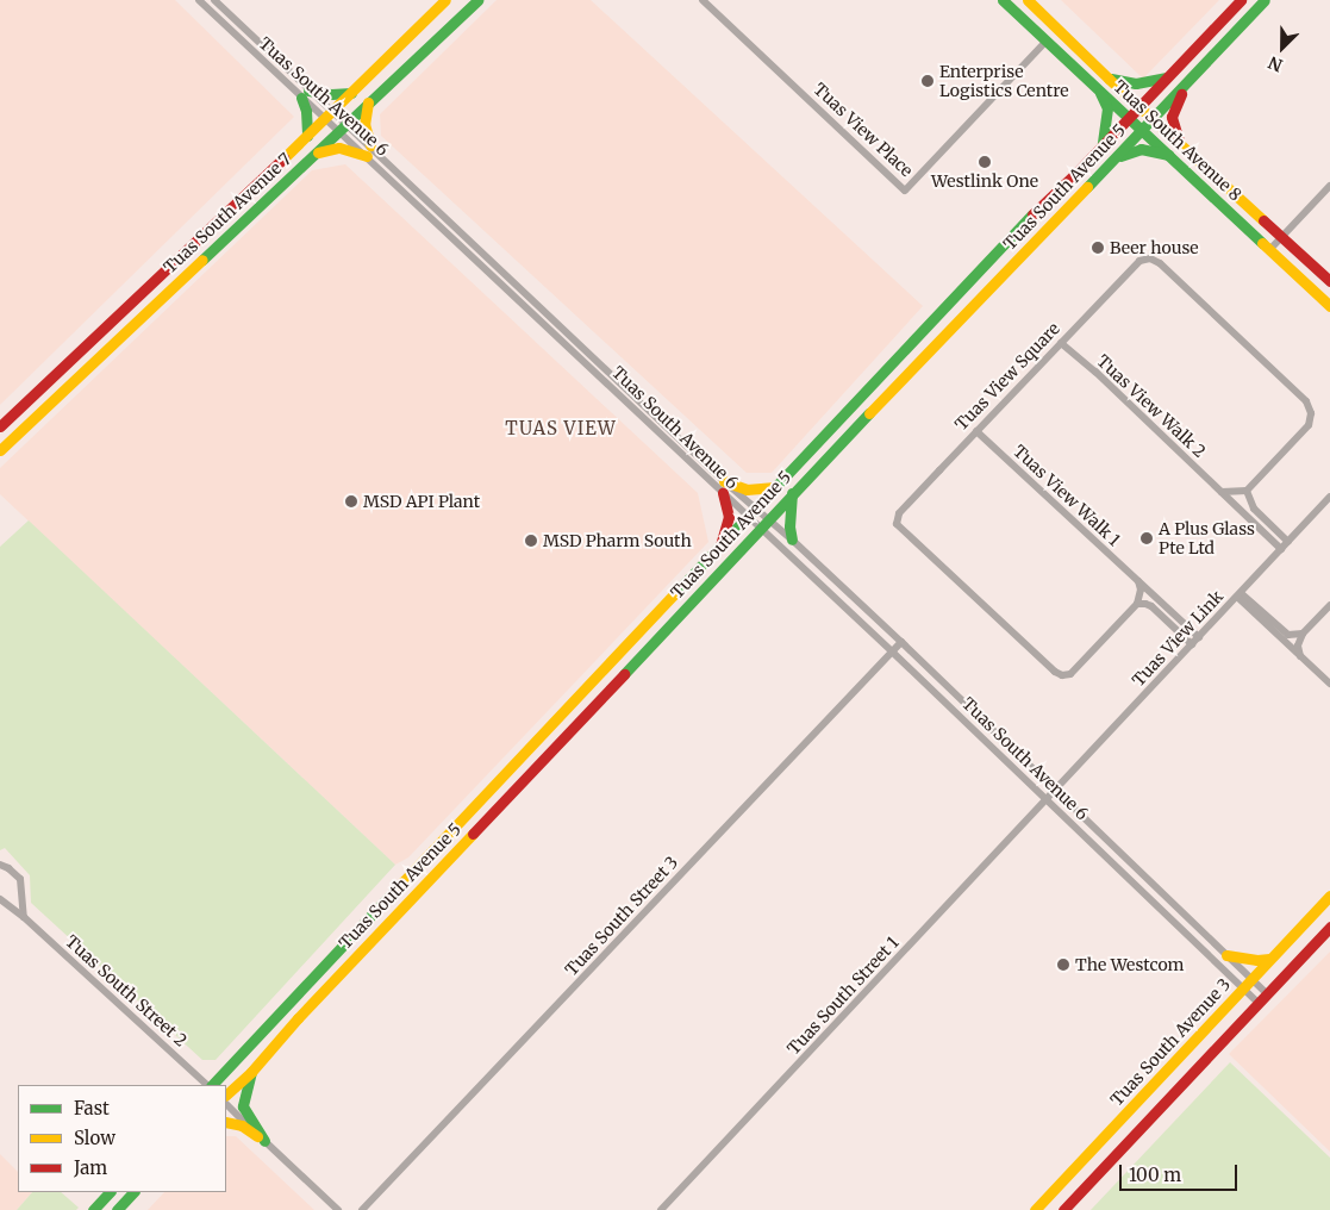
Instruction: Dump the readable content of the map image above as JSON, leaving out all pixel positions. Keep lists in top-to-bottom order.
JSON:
{
  "streets": {
    "main road": [
      "Tuas South Avenue 8",
      "Tuas South Avenue 5",
      "Tuas South Avenue 7",
      "Tuas South Avenue 3"
    ],
    "street": [
      "Tuas South Avenue 6",
      "Tuas View Place",
      "Tuas View Square",
      "Tuas View Walk 2",
      "Tuas View Walk 1",
      "Tuas View Link",
      "Tuas South Street 3",
      "Tuas South Street 2",
      "Tuas South Street 1"
    ]
  },
  "crossings": [
    ["Tuas South Avenue 6", "Tuas South Avenue 5"],
    ["Tuas South Avenue 6", "Tuas South Avenue 7"],
    ["Tuas South Avenue 6", "Tuas View Link"],
    ["Tuas South Avenue 6", "Tuas South Street 3"],
    ["Tuas South Avenue 6", "Tuas South Street 1"],
    ["Tuas South Avenue 6", "Tuas South Avenue 3"],
    ["Tuas View Place", "Tuas South Avenue 8"],
    ["Tuas South Avenue 8", "Tuas South Avenue 5"],
    ["Tuas View Square", "Tuas View Walk 2"],
    ["Tuas View Square", "Tuas View Walk 1"],
    ["Tuas View Walk 2", "Tuas View Link"],
    ["Tuas View Walk 1", "Tuas View Link"],
    ["Tuas View Link", "Tuas South Street 1"]
  ],
  "districts": ["TUAS VIEW"],
  "places": [
    "Enterprise Logistics Centre",
    "Westlink One",
    "Beer house",
    "MSD API Plant",
    "A Plus Glass Pte Ltd",
    "MSD Pharm South",
    "The Westcom"
  ],
  "legend": ["Fast", "Slow", "Jam"],
  "scale_bar": "100 m",
  "north": "bottom left"
}
